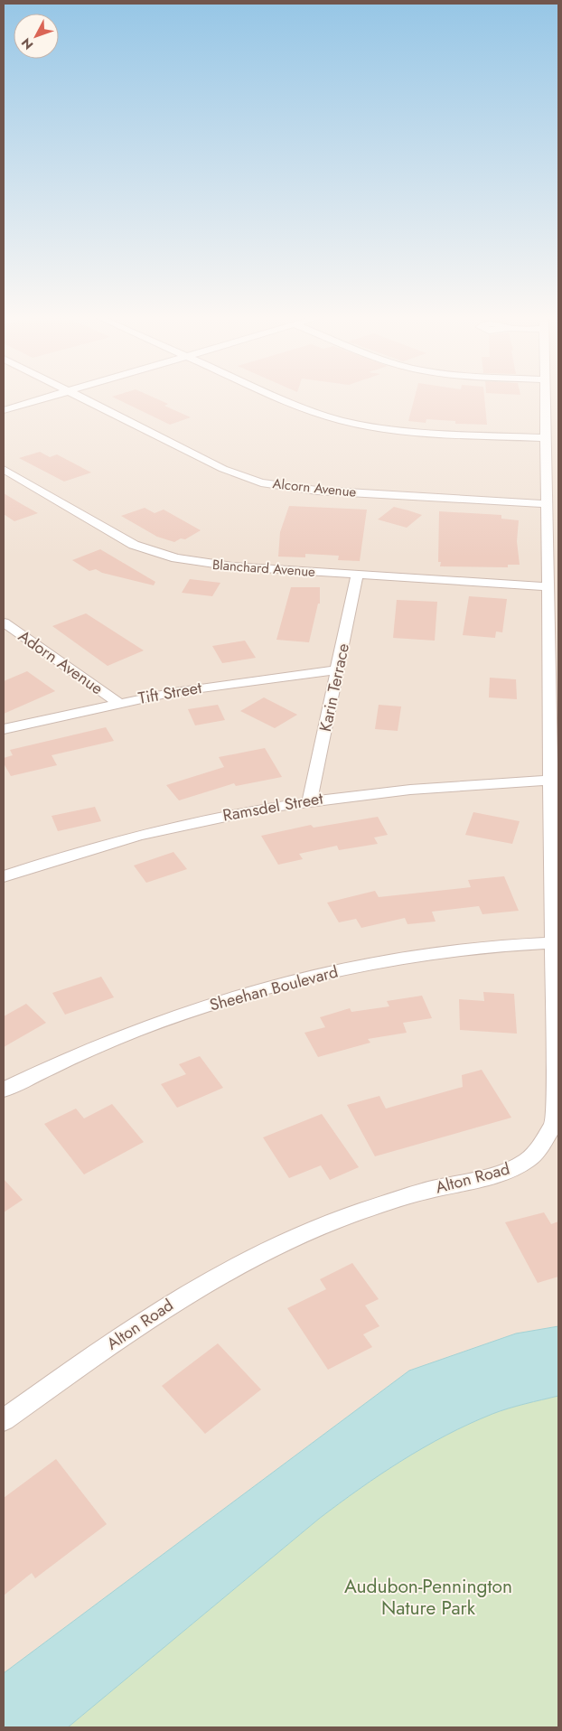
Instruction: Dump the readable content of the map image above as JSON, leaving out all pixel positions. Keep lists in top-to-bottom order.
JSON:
{
  "streets": {
    "street": [
      "Alcorn Avenue",
      "Blanchard Avenue",
      "Adorn Avenue",
      "Karin Terrace",
      "Tift Street",
      "Ramsdel Street",
      "Sheehan Boulevard",
      "Alton Road"
    ]
  },
  "crossings": [
    ["Alcorn Avenue", "Alton Road"],
    ["Blanchard Avenue", "Karin Terrace"],
    ["Blanchard Avenue", "Alton Road"],
    ["Adorn Avenue", "Tift Street"],
    ["Karin Terrace", "Tift Street"],
    ["Karin Terrace", "Ramsdel Street"],
    ["Ramsdel Street", "Alton Road"],
    ["Sheehan Boulevard", "Alton Road"]
  ],
  "parks": ["Audubon-Pennington Nature Park"],
  "north": "bottom left"
}
